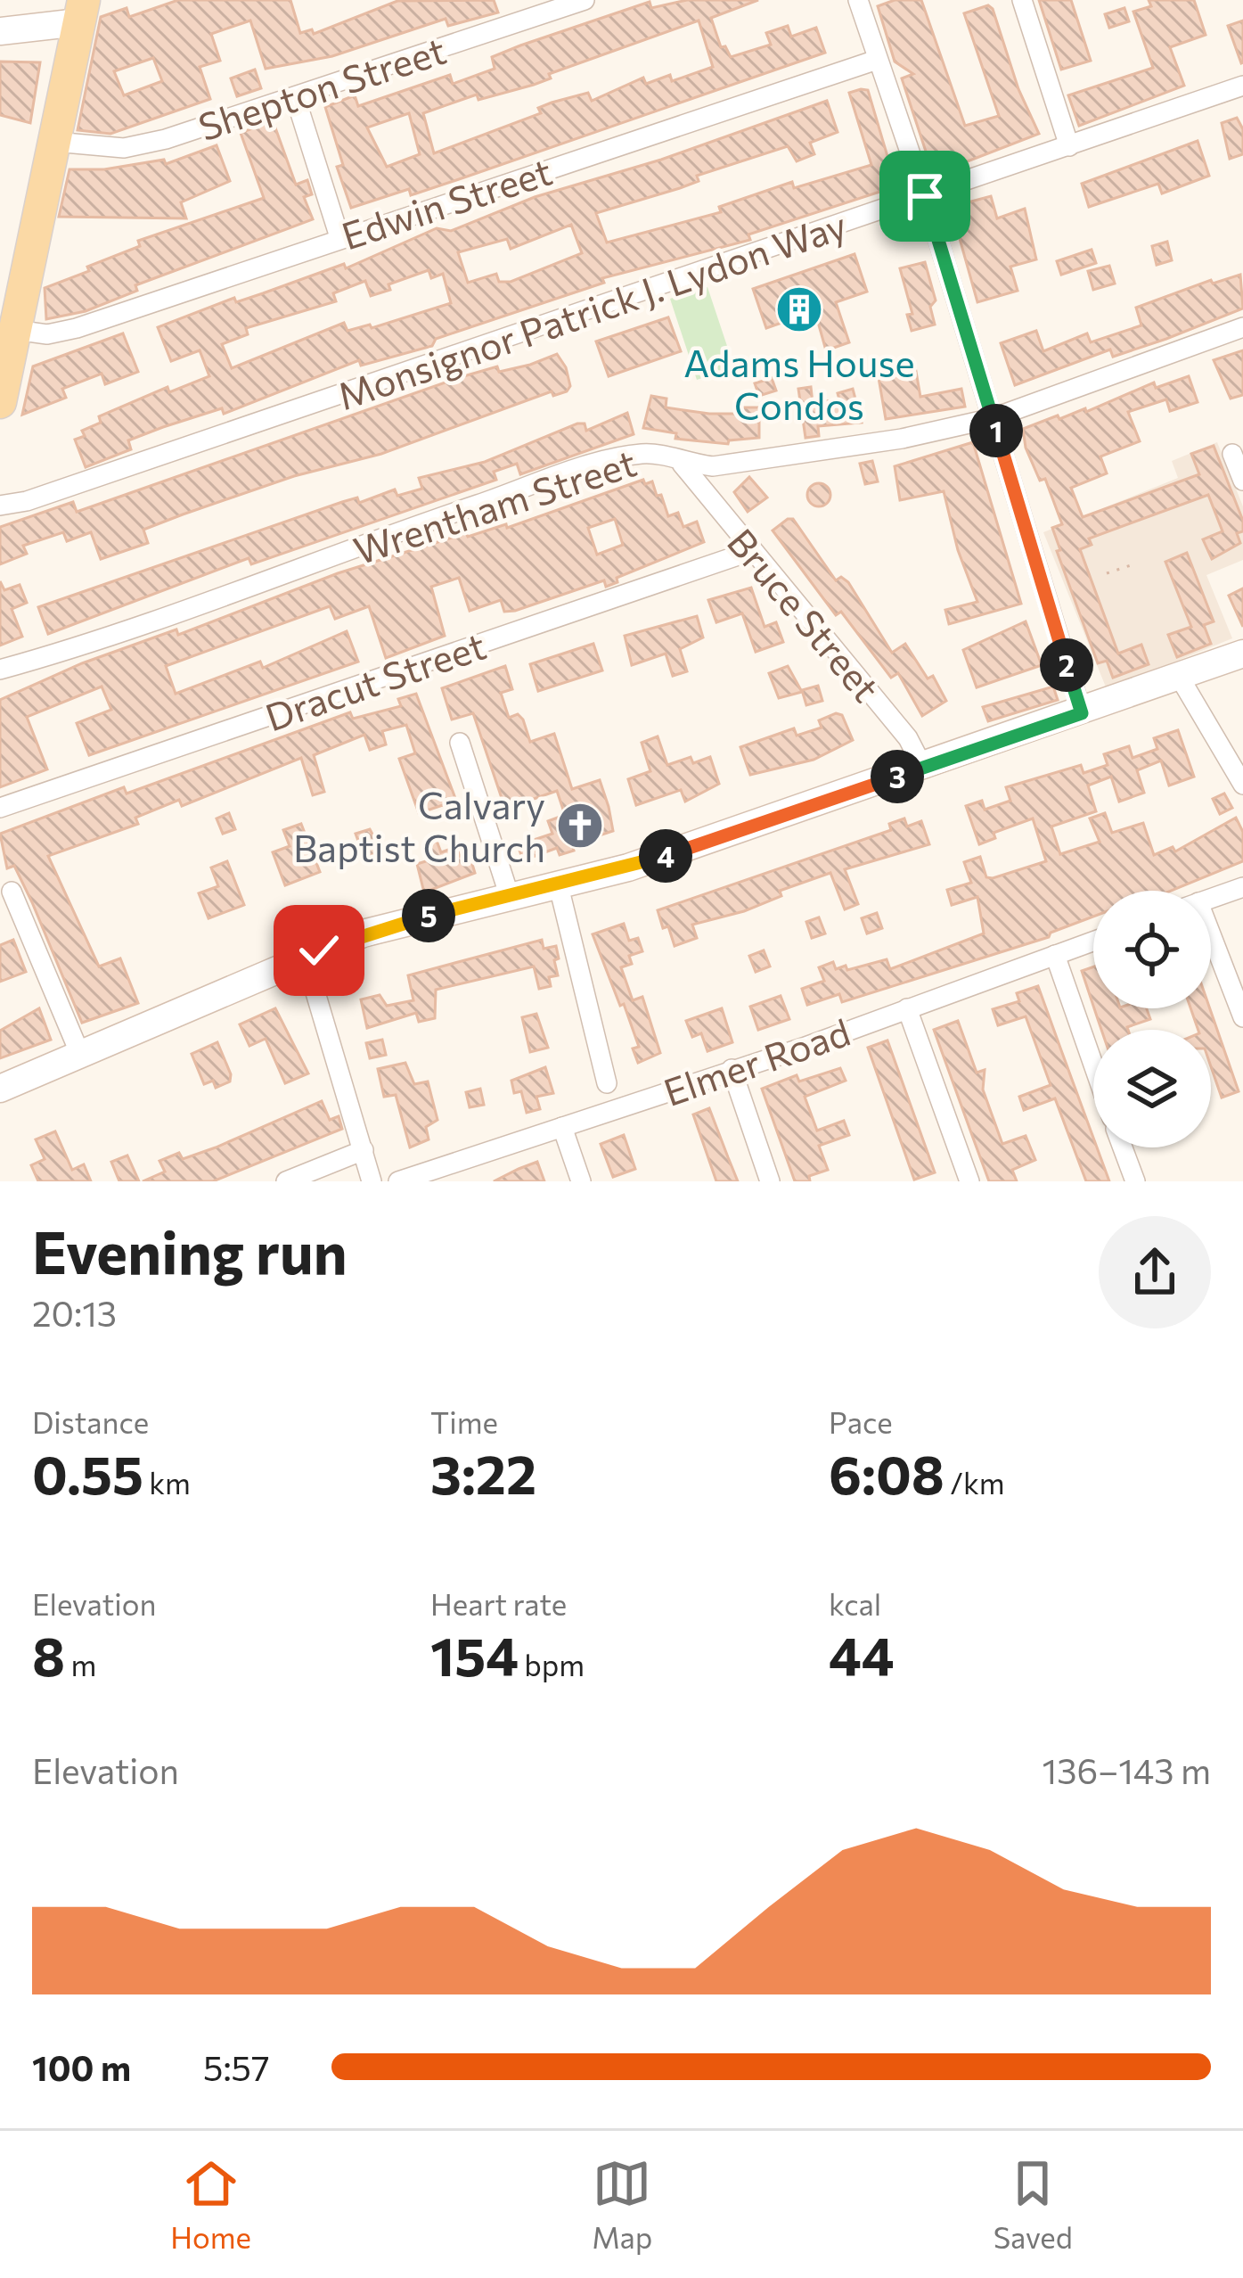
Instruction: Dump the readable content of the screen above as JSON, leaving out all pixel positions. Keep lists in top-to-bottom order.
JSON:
{
  "streets": {
    "street": [
      "Shepton Street",
      "Edwin Street",
      "Monsignor Patrick J. Lydon Way",
      "Wrentham Street",
      "Bruce Street",
      "Dracut Street",
      "Elmer Road"
    ]
  },
  "crossings": [
    ["Wrentham Street", "Bruce Street"],
    ["Bruce Street", "Dracut Street"]
  ],
  "places": {
    "building": ["Adams House Condos"],
    "church": ["Calvary Baptist Church"]
  },
  "page": {
    "pins": [
      "1",
      "2",
      "3",
      "4",
      "5"
    ],
    "heading": ["Evening run", "20:13"],
    "stats": [
      ["Distance", "0.55 km"],
      ["Time", "3:22"],
      ["Pace", "6:08 /km"],
      ["Elevation", "8 m"],
      ["Heart rate", "154 bpm"],
      ["kcal", "44"]
    ],
    "chart": ["Elevation", "136–143 m"],
    "list": [
      {
        "name": "100 m",
        "note": "5:57"
      }
    ],
    "tabs": ["Home", "Map", "Saved"]
  }
}
